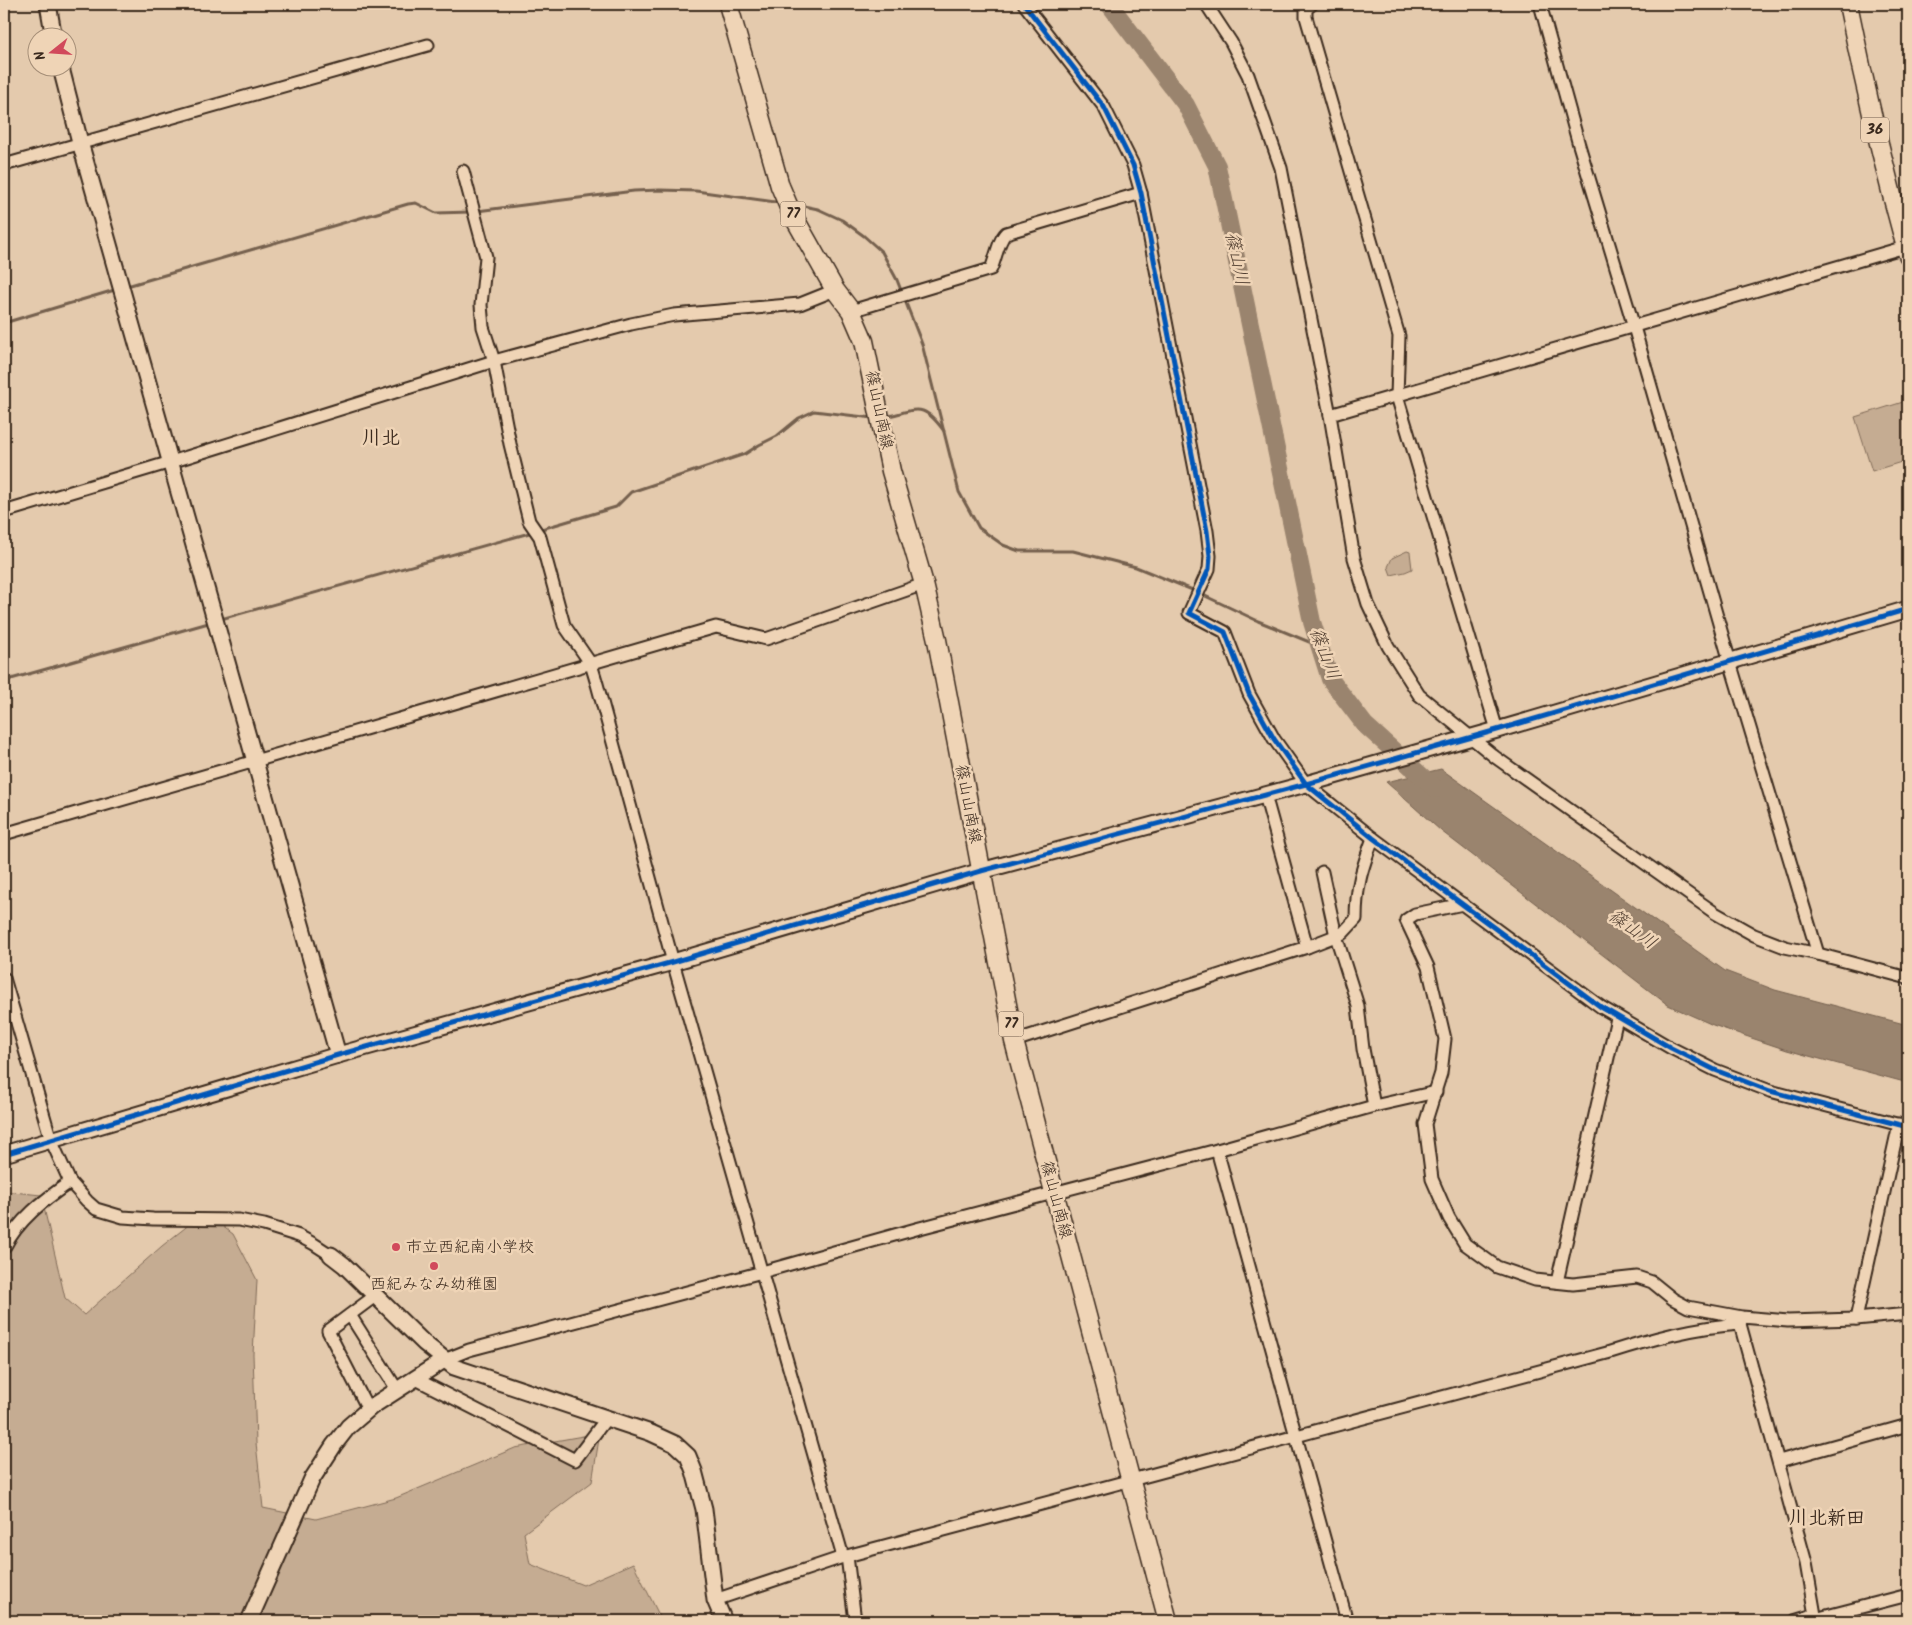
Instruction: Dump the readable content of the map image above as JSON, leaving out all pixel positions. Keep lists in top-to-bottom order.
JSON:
{
  "streets": {
    "main road": ["36", "77", "篠山山南線"]
  },
  "districts": ["川北", "川北新田"],
  "water": ["篠山川"],
  "places": ["市立西紀南小学校", "西紀みなみ幼稚園"],
  "north": "left"
}
